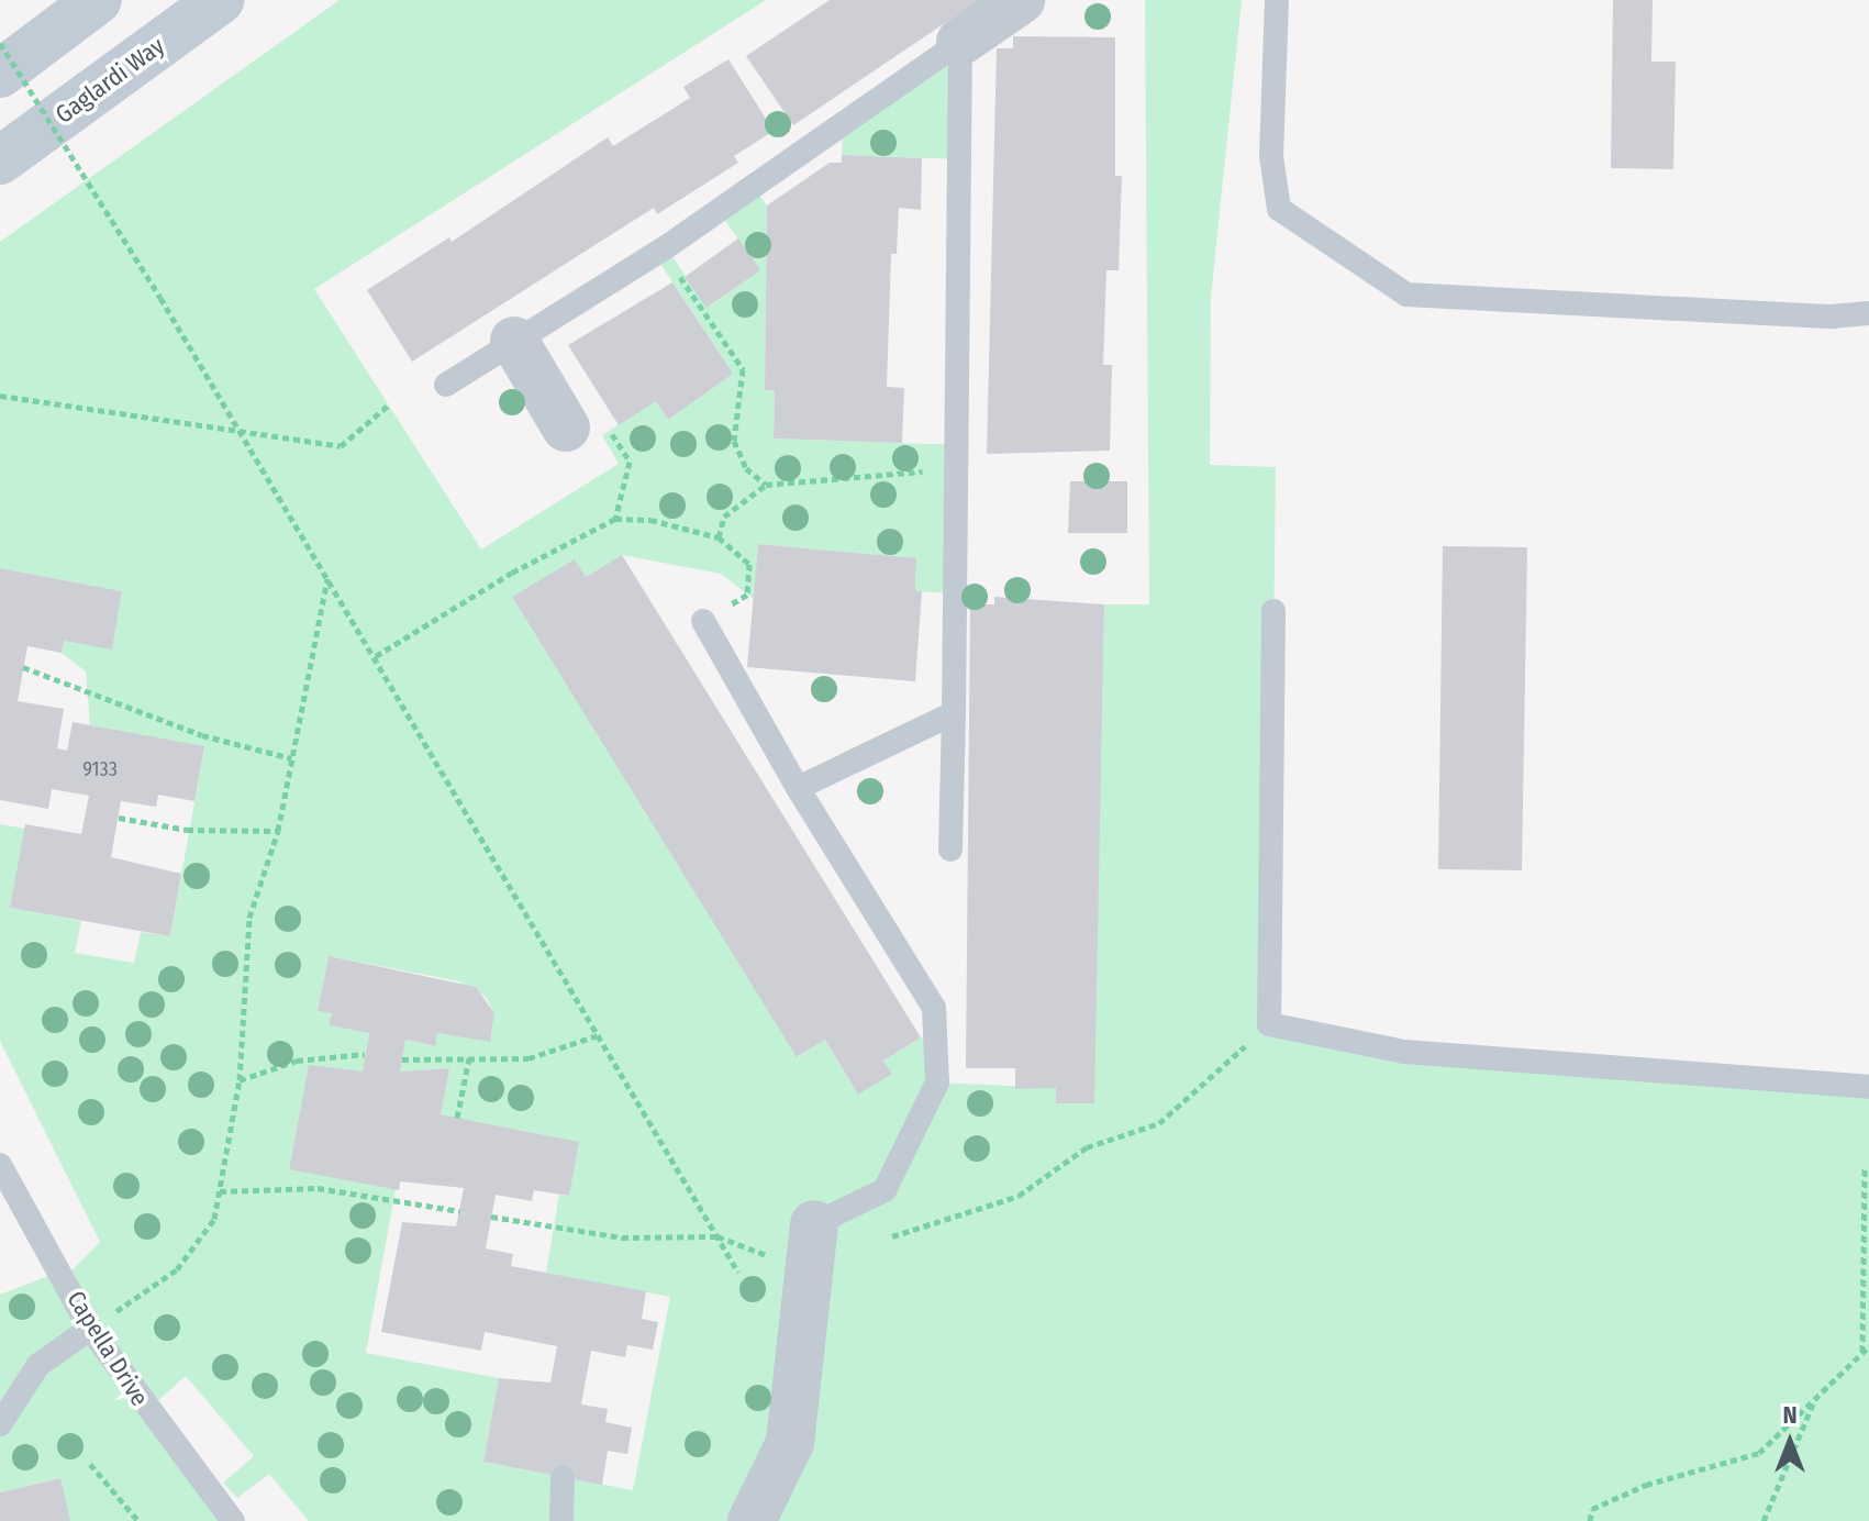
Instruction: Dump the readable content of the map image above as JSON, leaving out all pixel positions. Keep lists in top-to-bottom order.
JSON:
{
  "streets": {
    "main road": ["Gaglardi Way"],
    "lane": ["Capella Drive"]
  },
  "house_numbers": ["9133"],
  "north": "top"
}
